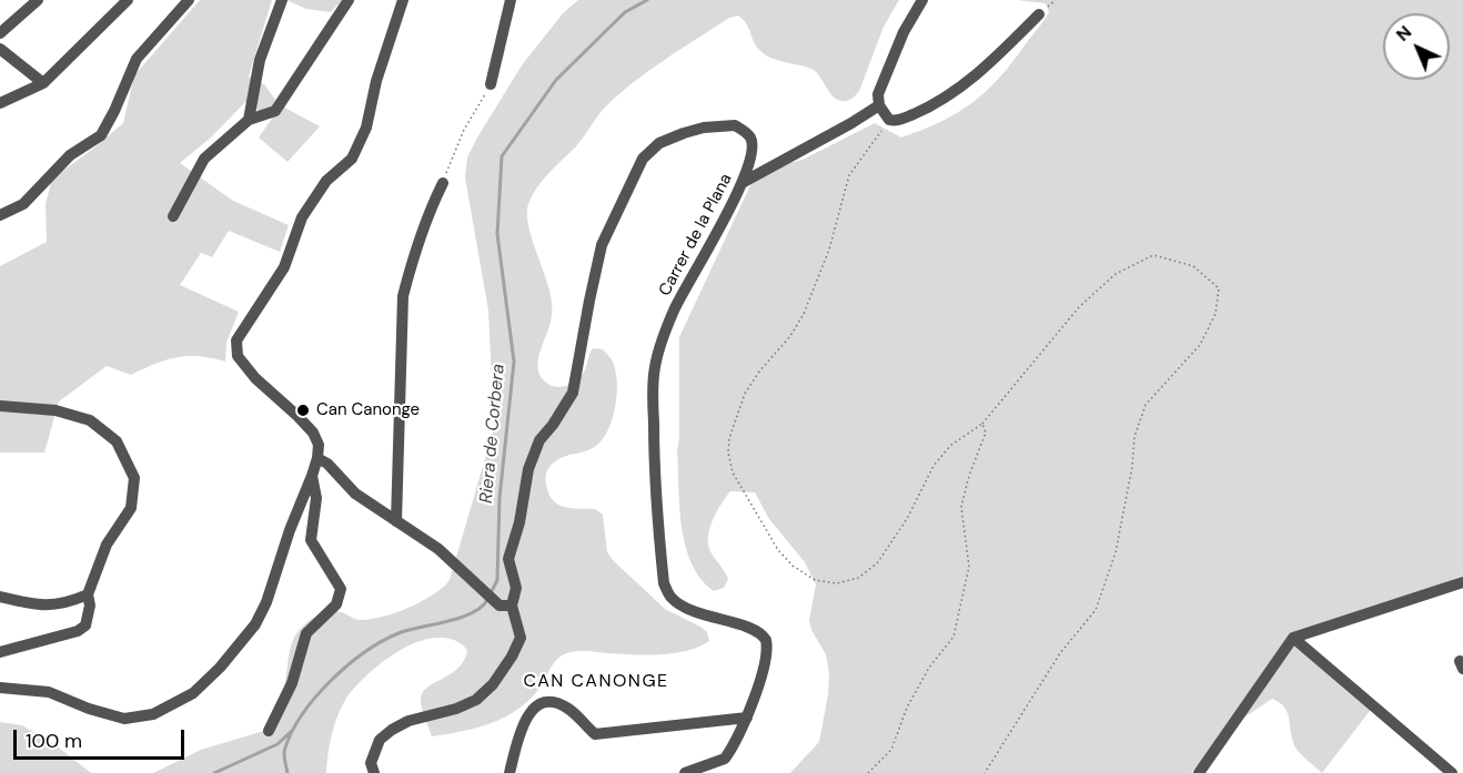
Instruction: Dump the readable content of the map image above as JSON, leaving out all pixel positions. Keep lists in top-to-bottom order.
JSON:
{
  "streets": {
    "street": ["Carrer de la Plana"]
  },
  "districts": ["CAN CANONGE"],
  "water": ["Riera de Corbera"],
  "places": ["Can Canonge"],
  "scale_bar": "100 m",
  "north": "top left"
}
